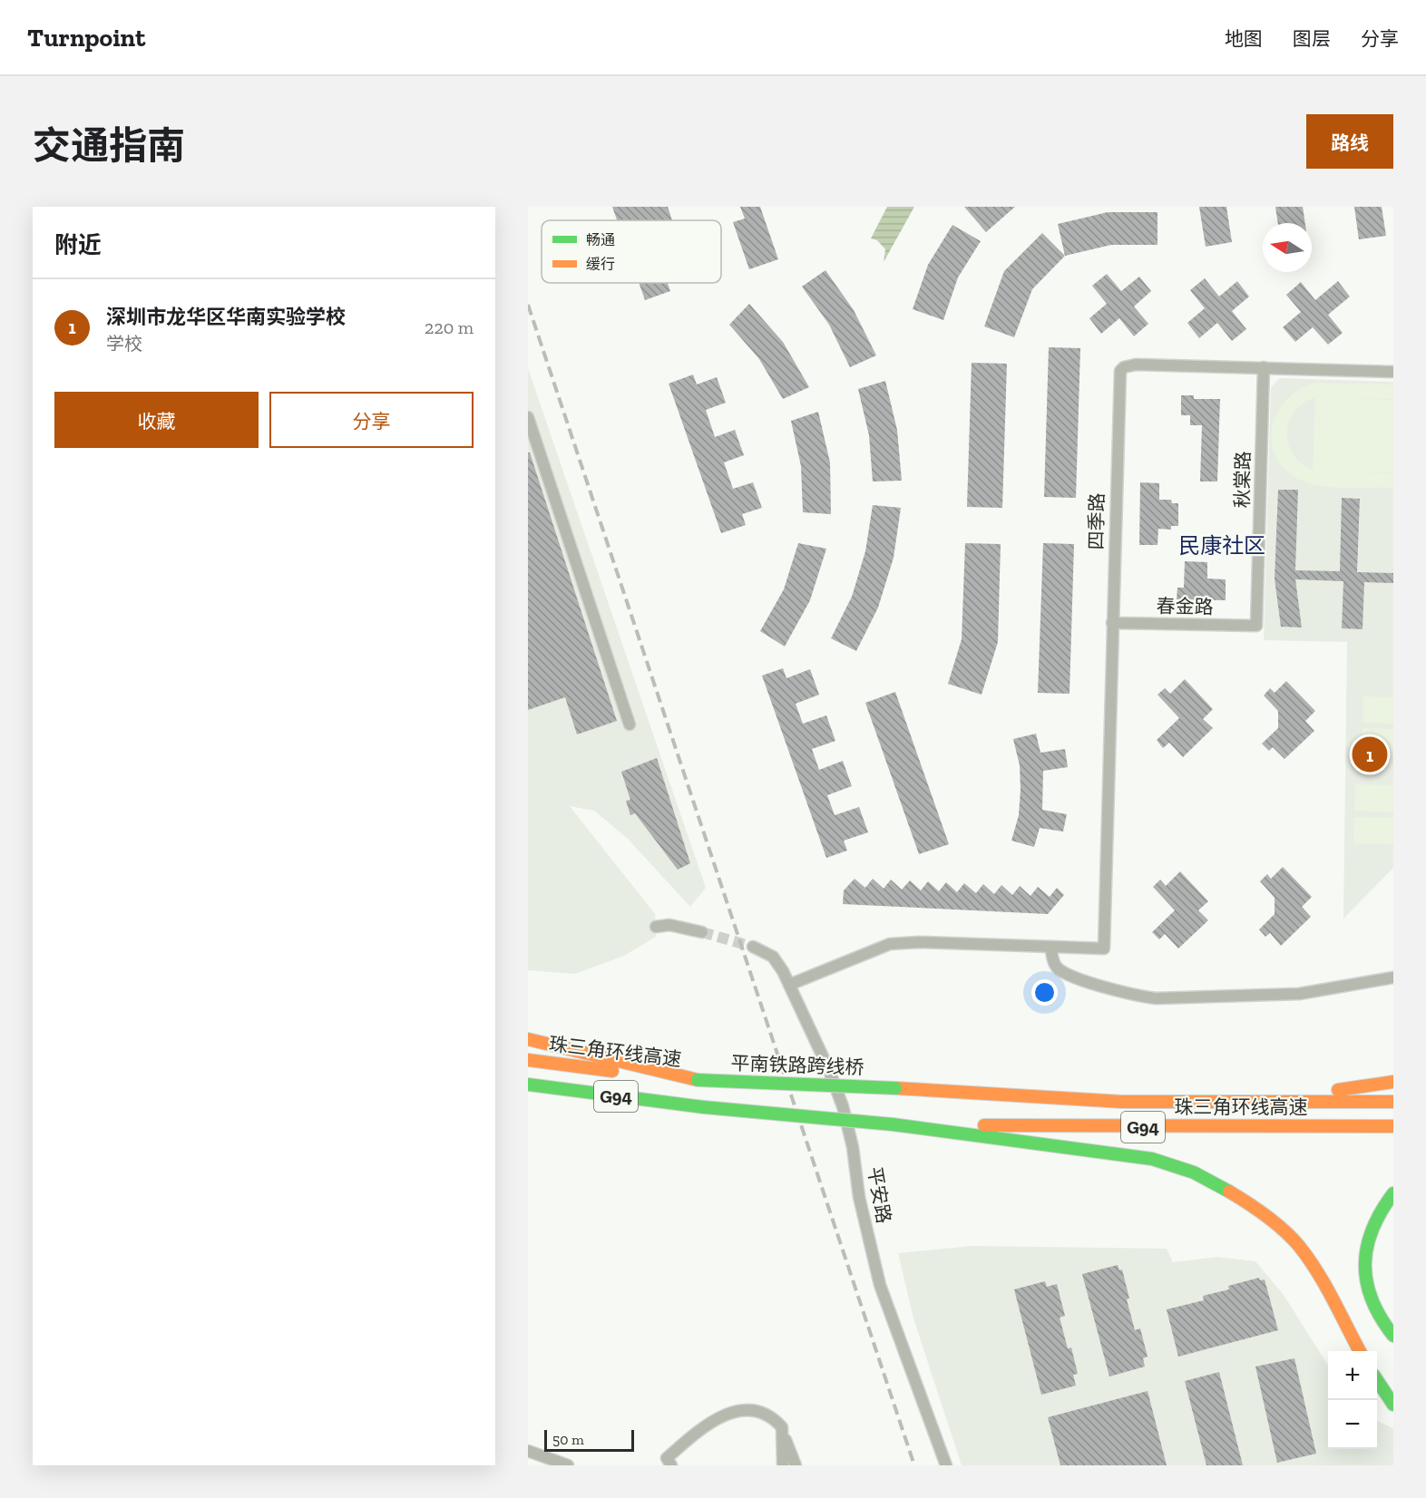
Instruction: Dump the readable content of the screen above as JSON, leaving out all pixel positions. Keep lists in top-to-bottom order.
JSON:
{
  "streets": {
    "highway": ["珠三角环线高速", "平南铁路跨线桥", "G94"],
    "street": [
      "秋棠路",
      "四季路",
      "春金路",
      "平安路"
    ]
  },
  "crossings": [
    ["秋棠路", "四季路"],
    ["秋棠路", "春金路"],
    ["四季路", "春金路"],
    ["珠三角环线高速", "平南铁路跨线桥"],
    ["珠三角环线高速", "G94"]
  ],
  "districts": ["民康社区"],
  "legend": ["畅通", "缓行"],
  "scale_bar": "50 m",
  "north": "left",
  "page": {
    "header": "Turnpoint",
    "nav": ["地图", "图层", "分享"],
    "title": "交通指南",
    "buttons": [
      "路线",
      ["收藏", "分享"]
    ],
    "heading": "附近",
    "list": [
      {
        "mark": "1",
        "name": "深圳市龙华区华南实验学校",
        "note": "学校",
        "value": "220 m"
      }
    ],
    "pins": "1",
    "map_buttons": ["+", "−"],
    "scale": "50 m"
  }
}
